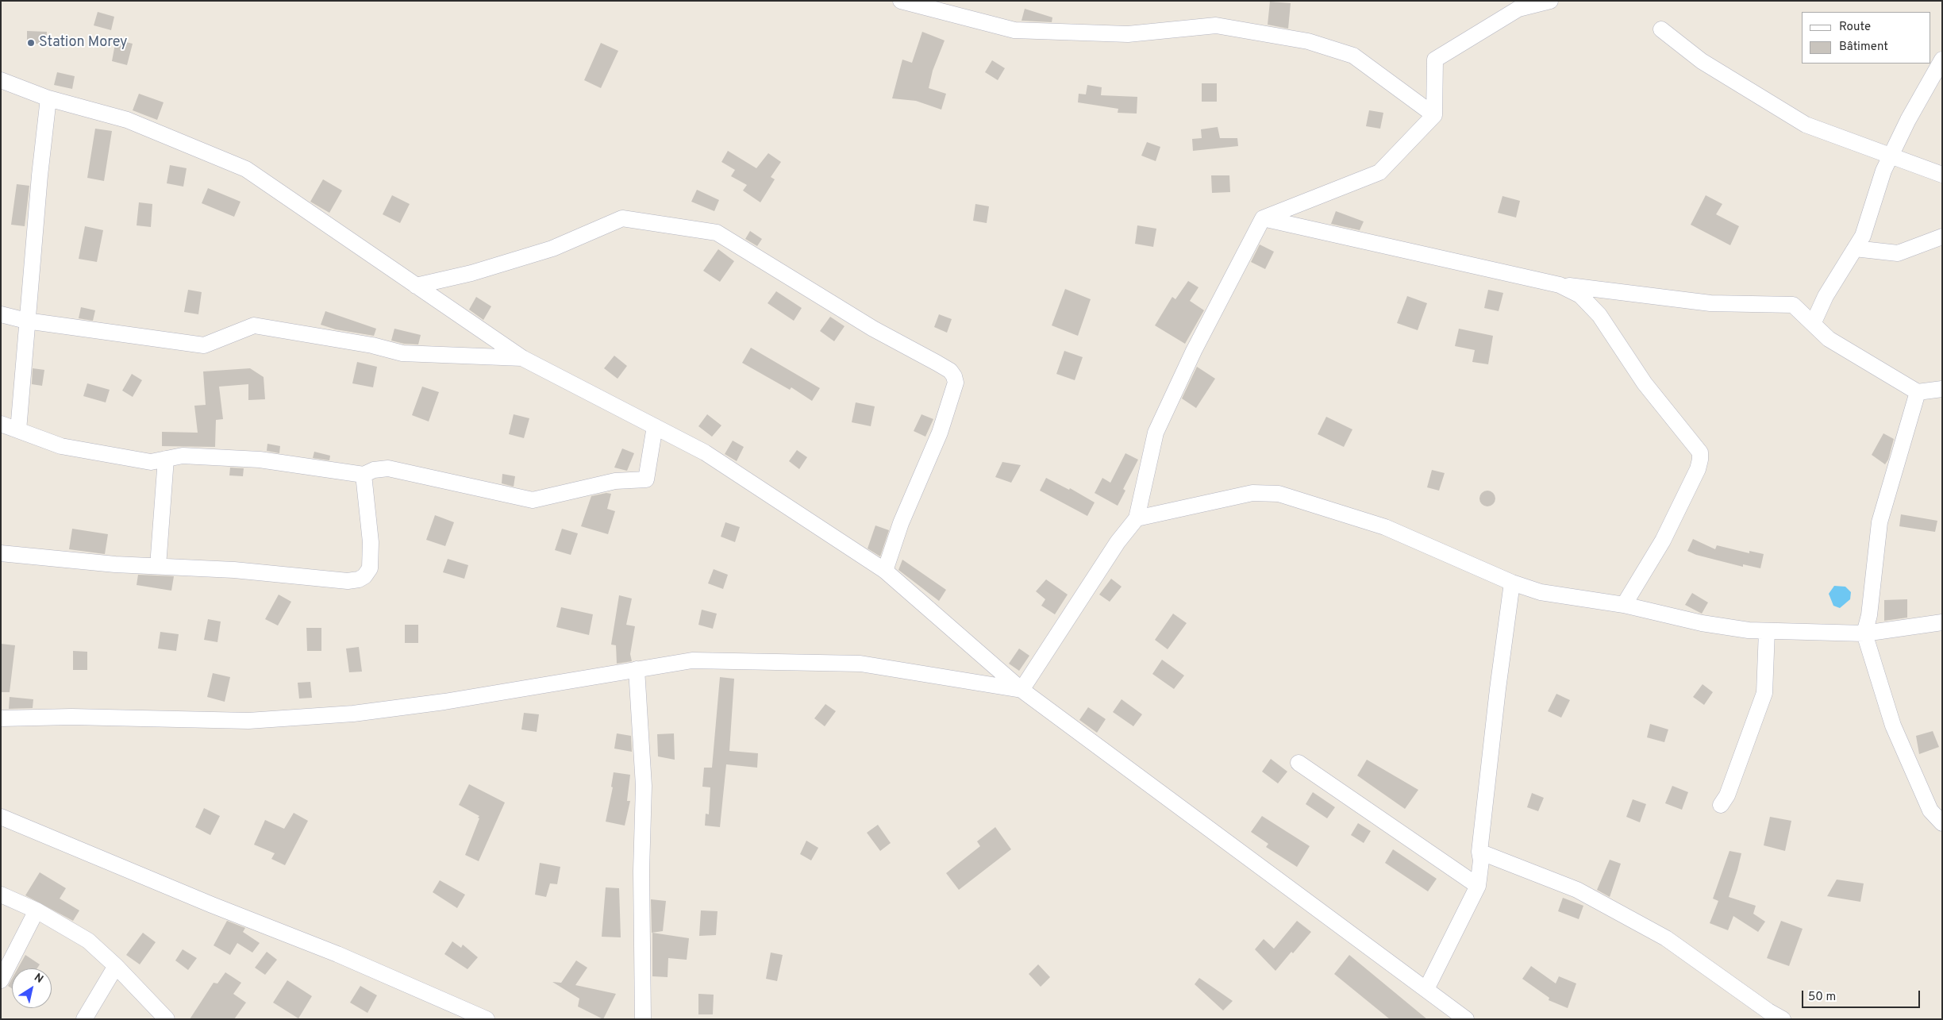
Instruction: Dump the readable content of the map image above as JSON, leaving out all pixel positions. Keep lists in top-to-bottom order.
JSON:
{
  "places": ["Station Morey"],
  "legend": ["Route", "Bâtiment"],
  "scale_bar": "50 m",
  "north": "top right"
}
